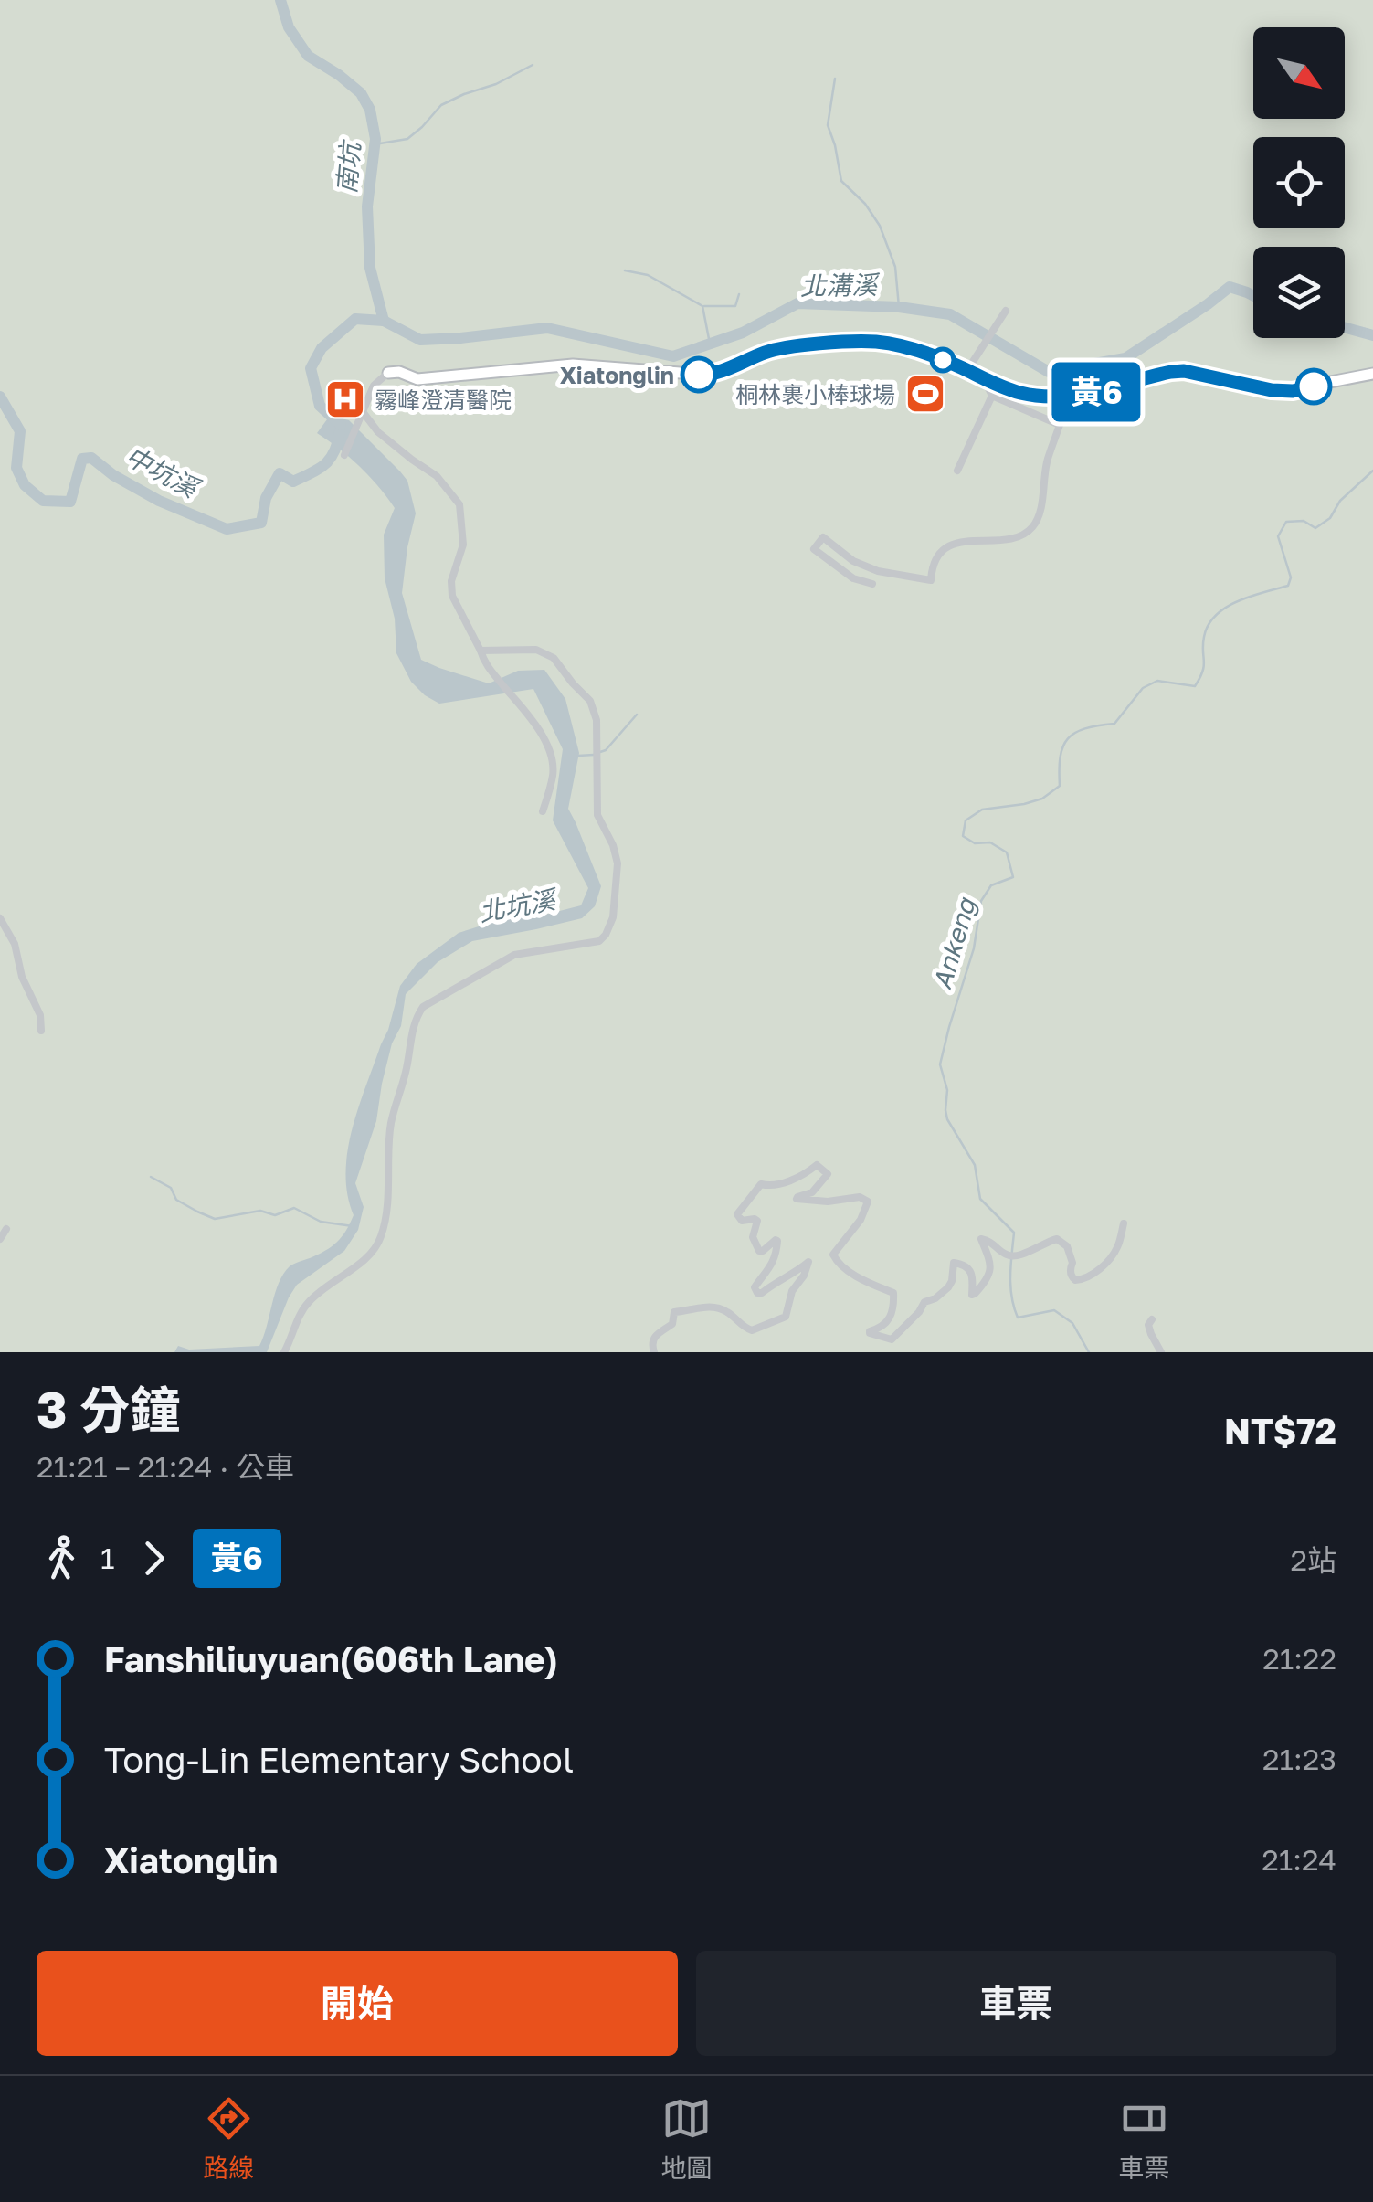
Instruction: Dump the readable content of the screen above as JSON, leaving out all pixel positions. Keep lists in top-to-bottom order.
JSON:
{
  "water": [
    "南坑",
    "北溝溪",
    "中坑溪",
    "北坑溪",
    "Ankeng"
  ],
  "places": {
    "other": ["Xiatonglin"],
    "sports": ["桐林裹小棒球場"],
    "hospital": ["霧峰澄清醫院"]
  },
  "lines": ["bus line 黃6"],
  "north": "bottom right",
  "page": {
    "on_map": "黃6",
    "heading": ["3 分鐘", "21:21 – 21:24 · 公車", "NT$72"],
    "legs": ["1", "黃6", "2站"],
    "list": [
      {
        "name": "Fanshiliuyuan(606th Lane)",
        "value": "21:22"
      },
      {
        "name": "Tong-Lin Elementary School",
        "value": "21:23"
      },
      {
        "name": "Xiatonglin",
        "value": "21:24"
      }
    ],
    "buttons": ["開始", "車票"],
    "tabs": ["路線", "地圖", "車票"]
  }
}
